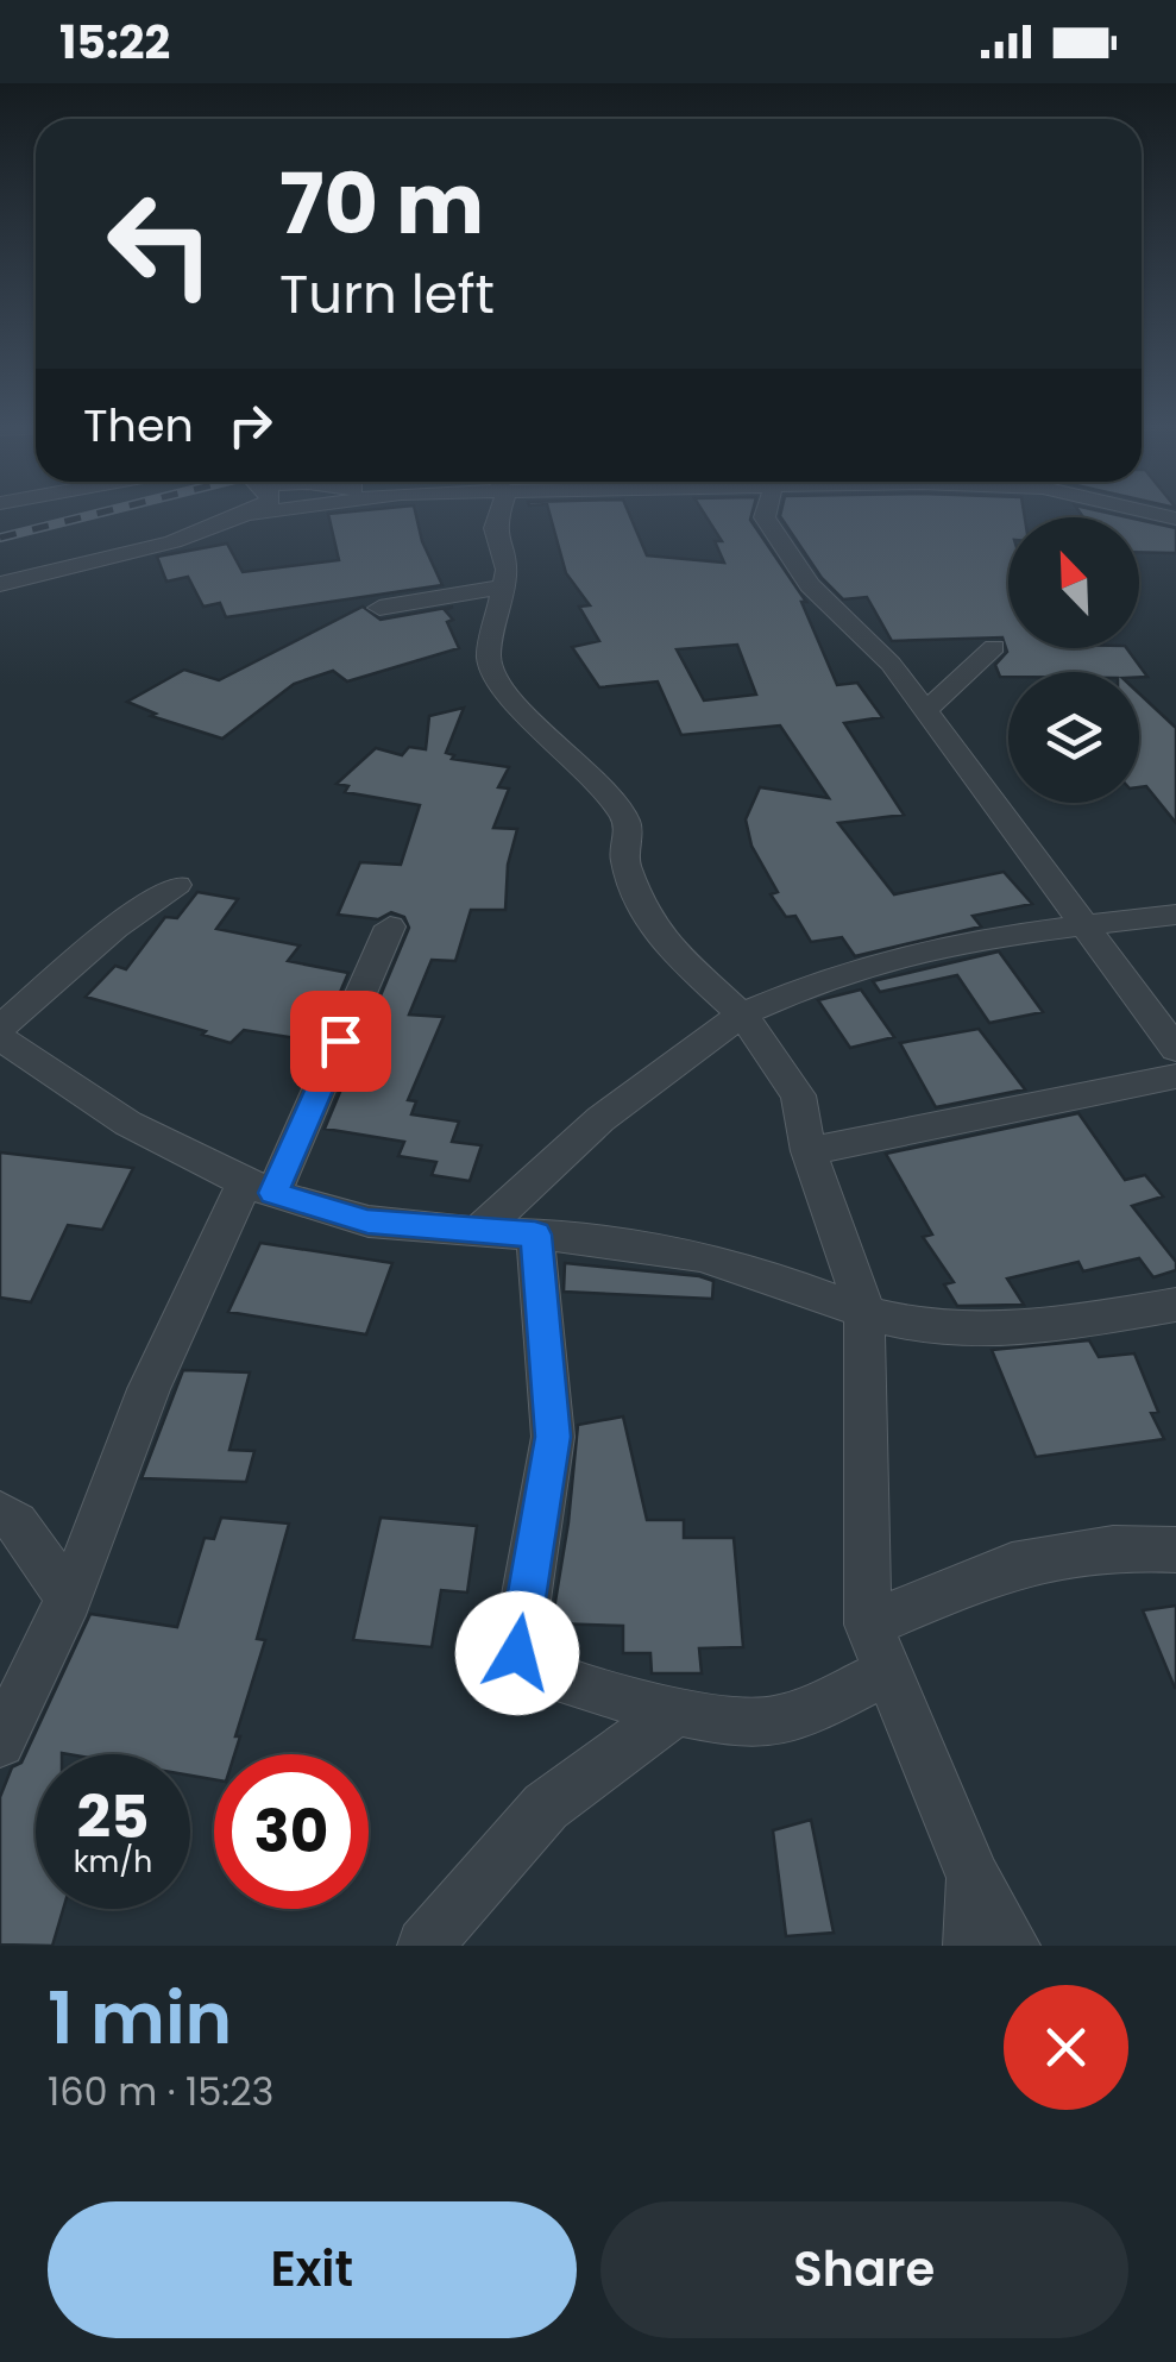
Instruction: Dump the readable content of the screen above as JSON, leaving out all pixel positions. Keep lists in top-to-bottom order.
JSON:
{
  "north": "top left",
  "page": {
    "status": "15:22",
    "turn": ["70 m", "Turn left"],
    "then": "Then",
    "speed": "25 km/h",
    "limit": "30",
    "heading": ["1 min", "160 m · 15:23"],
    "buttons": ["Exit", "Share"]
  }
}
